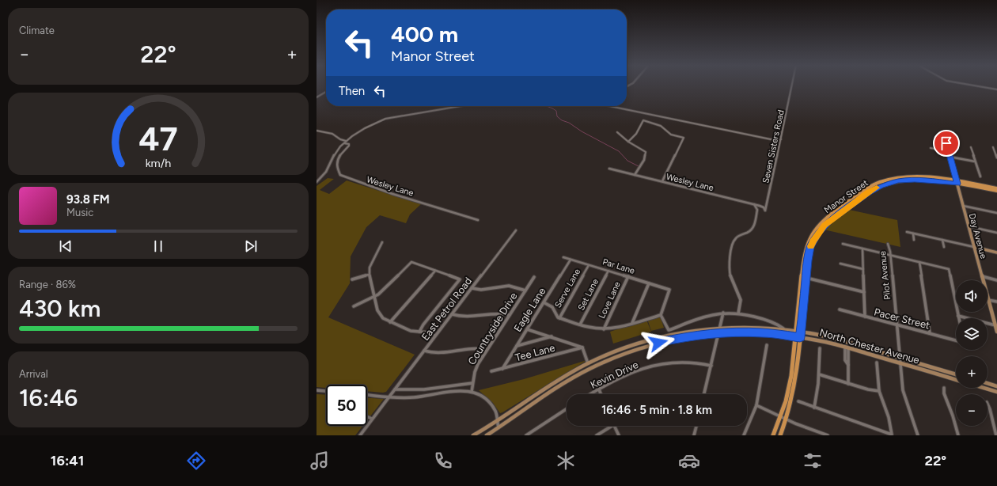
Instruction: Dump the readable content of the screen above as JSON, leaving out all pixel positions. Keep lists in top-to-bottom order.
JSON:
{
  "streets": {
    "main road": ["Manor Street", "Day Avenue", "North Chester Avenue"],
    "street": [
      "Seven Sisters Road",
      "Wesley Lane",
      "Par Lane",
      "Pilot Avenue",
      "Serve Lane",
      "Set Lane",
      "Love Lane",
      "East Petrol Road",
      "Eagle Lane",
      "Pacer Street",
      "Countryside Drive",
      "Tee Lane",
      "Kevin Drive"
    ]
  },
  "crossings": [
    ["Seven Sisters Road", "Wesley Lane"],
    ["Manor Street", "Day Avenue"],
    ["Manor Street", "North Chester Avenue"],
    ["Par Lane", "Serve Lane"],
    ["Par Lane", "Set Lane"],
    ["Par Lane", "Love Lane"],
    ["Par Lane", "Eagle Lane"],
    ["Pilot Avenue", "Pacer Street"],
    ["Pilot Avenue", "North Chester Avenue"],
    ["Eagle Lane", "Tee Lane"]
  ],
  "page": {
    "tile": [
      "Climate",
      ["Range · 86%", "430 km"],
      ["Arrival", "16:46"]
    ],
    "turn": ["400 m", "Manor Street"],
    "heat": ["−", "22°", "+"],
    "then": "Then",
    "song": ["93.8 FM", "Music"],
    "map_buttons": ["+", "−"],
    "limit": "50",
    "trip": "16:46 · 5 min · 1.8 km",
    "tabs": ["16:41", "22°"],
    "gauge": ["47", "km/h"]
  }
}
